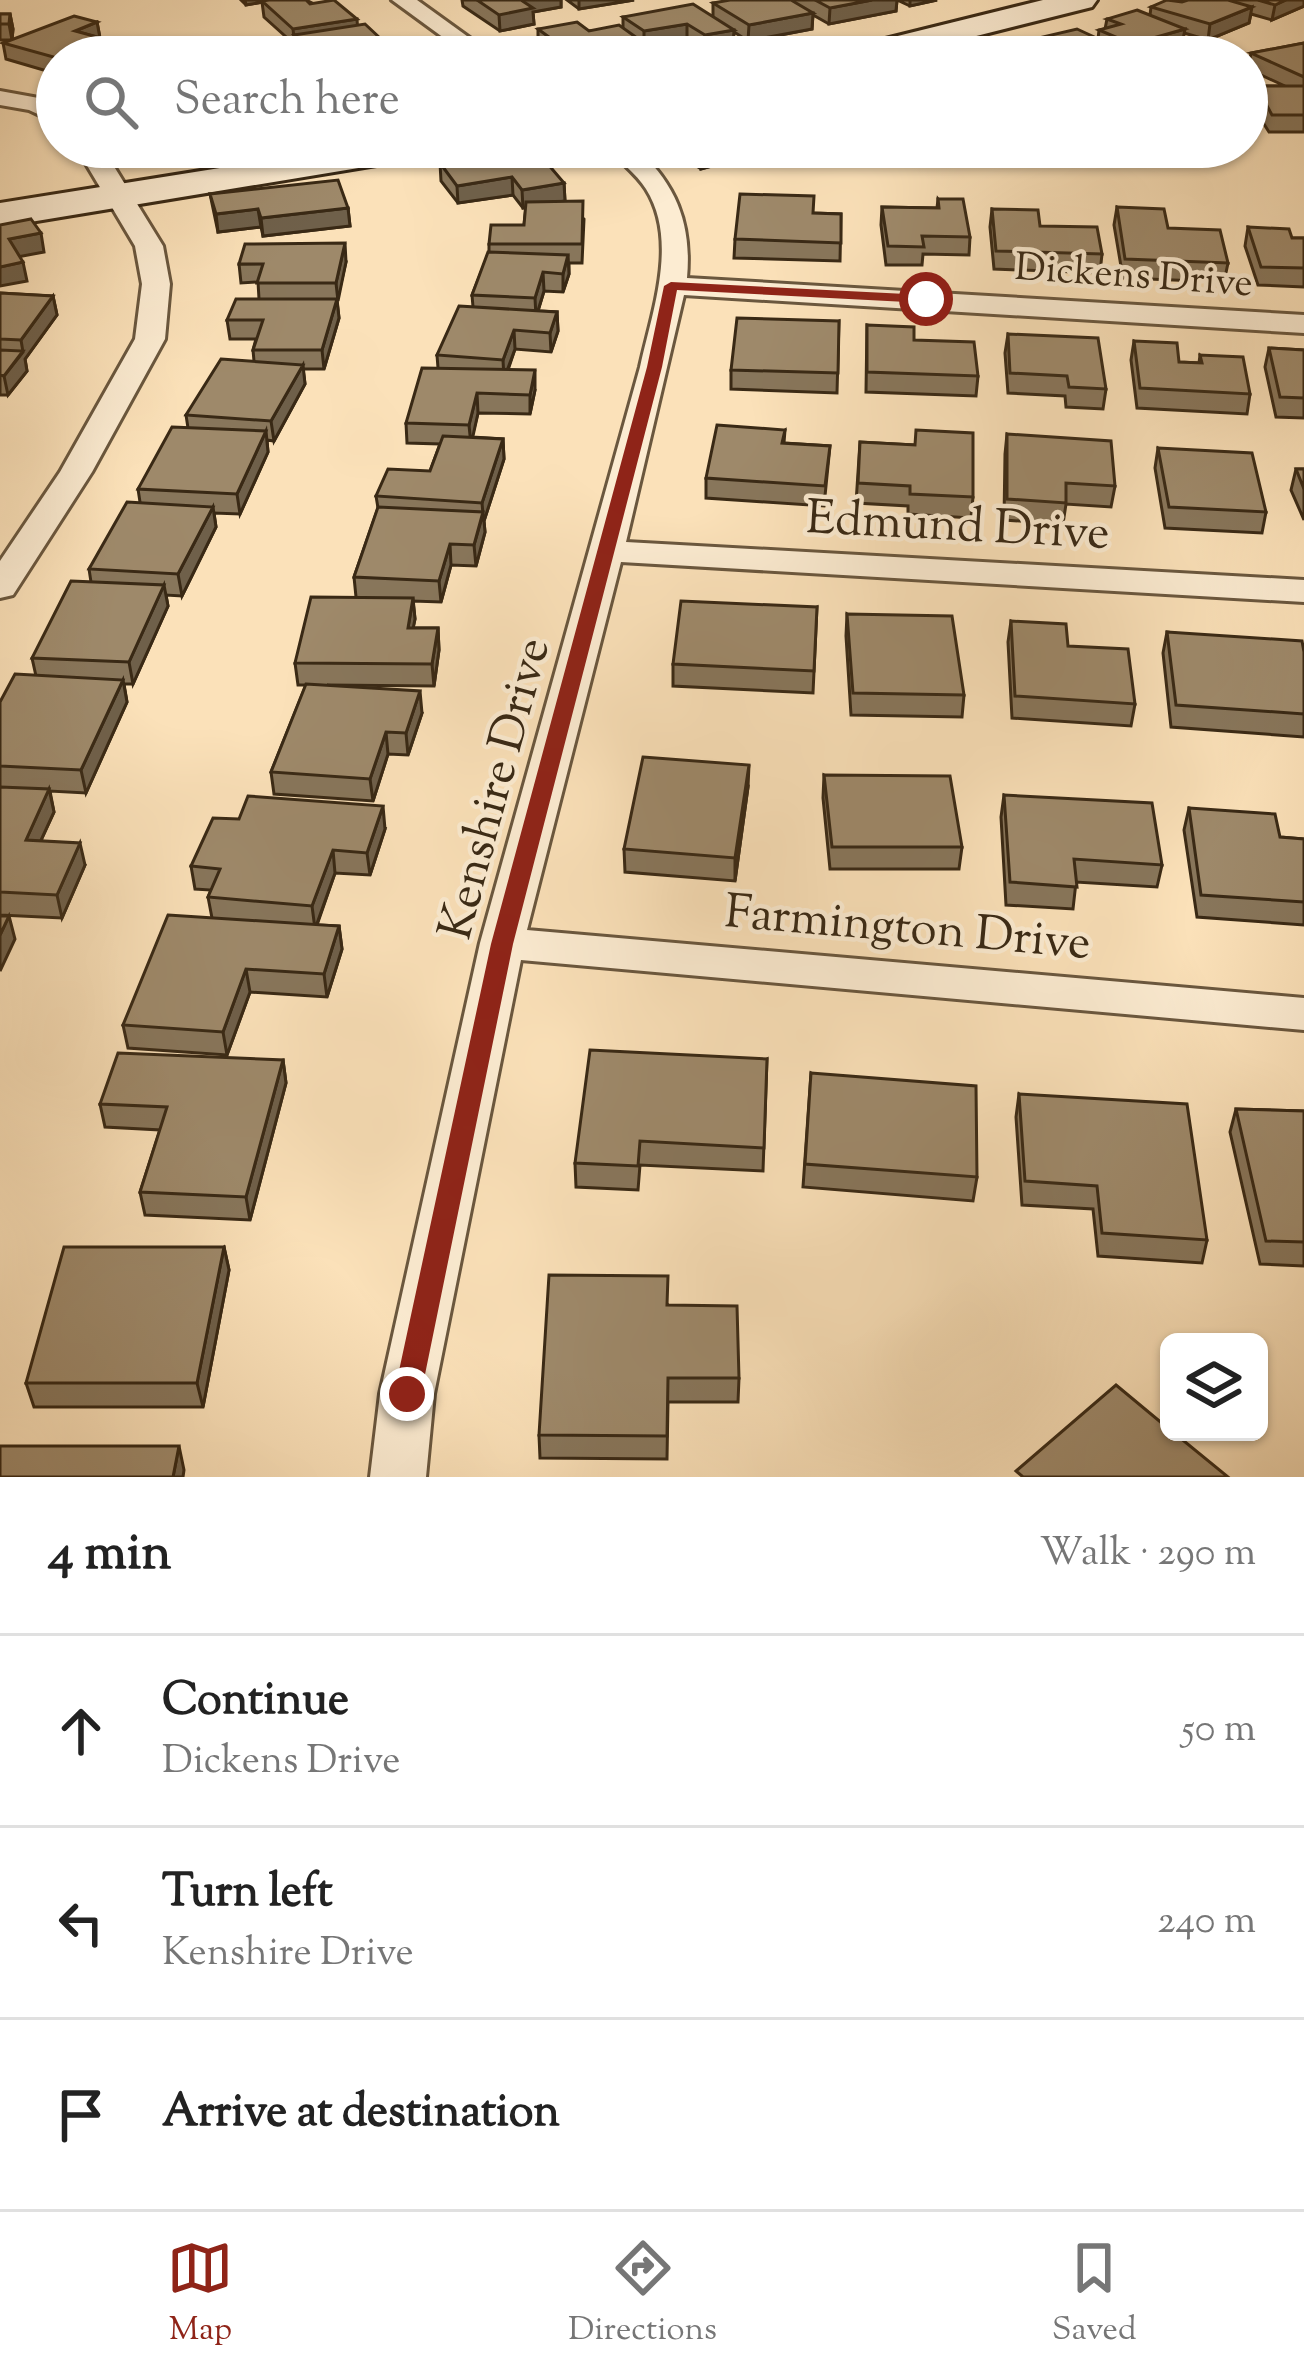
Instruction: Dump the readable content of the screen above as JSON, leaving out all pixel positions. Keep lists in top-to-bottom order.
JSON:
{
  "streets": {
    "street": [
      "Dickens Drive",
      "Edmund Drive",
      "Kenshire Drive",
      "Farmington Drive"
    ]
  },
  "crossings": [
    ["Dickens Drive", "Kenshire Drive"],
    ["Edmund Drive", "Kenshire Drive"],
    ["Kenshire Drive", "Farmington Drive"]
  ],
  "page": {
    "search": "Search here",
    "heading": ["4 min", "Walk · 290 m"],
    "list": [
      ["Continue", "Dickens Drive", "50 m"],
      ["Turn left", "Kenshire Drive", "240 m"],
      "Arrive at destination"
    ],
    "nav": ["Map", "Directions", "Saved"]
  }
}
